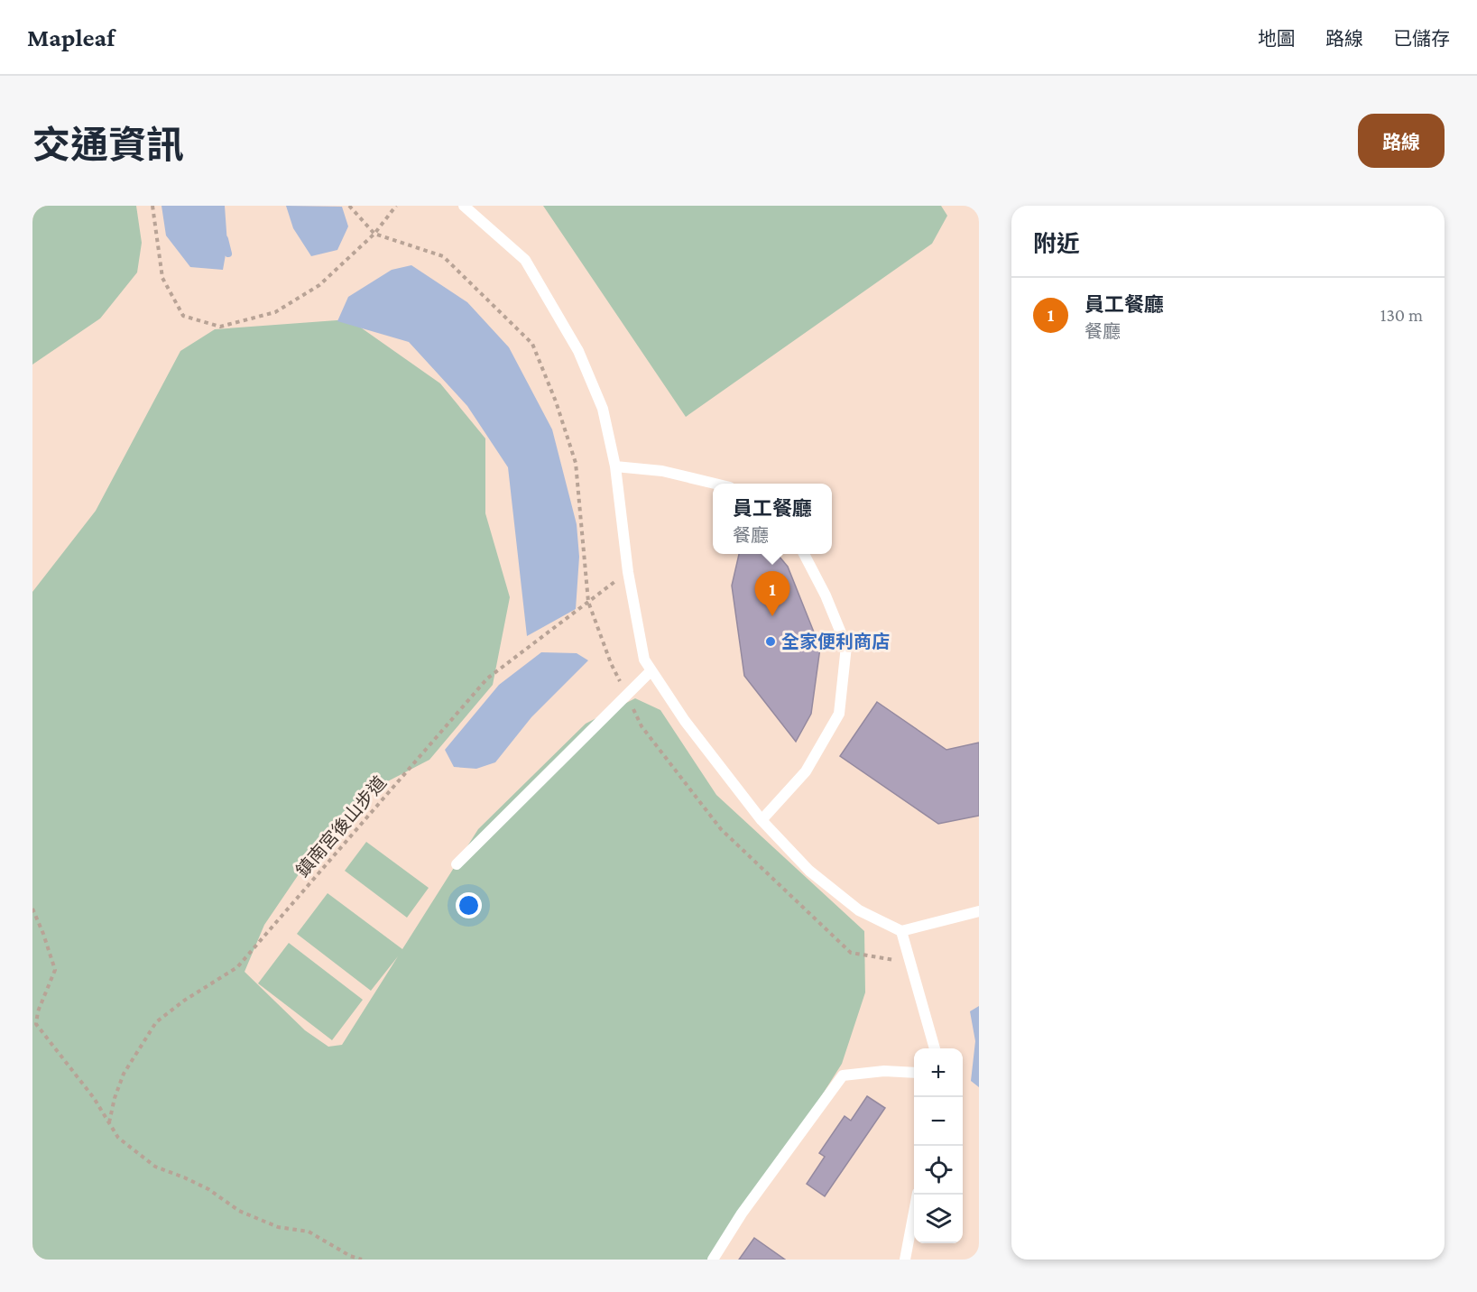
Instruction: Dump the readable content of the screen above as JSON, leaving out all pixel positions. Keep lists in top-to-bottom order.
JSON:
{
  "streets": {
    "path": ["鎮南宮後山步道"]
  },
  "places": ["全家便利商店"],
  "page": {
    "header": "Mapleaf",
    "nav": ["地圖", "路線", "已儲存"],
    "title": "交通資訊",
    "buttons": "路線",
    "heading": "附近",
    "list": [
      {
        "mark": "1",
        "name": "員工餐廳",
        "note": "餐廳",
        "value": "130 m"
      }
    ],
    "popup": ["員工餐廳", "餐廳"],
    "pins": "1",
    "map_buttons": ["+", "−"]
  }
}
